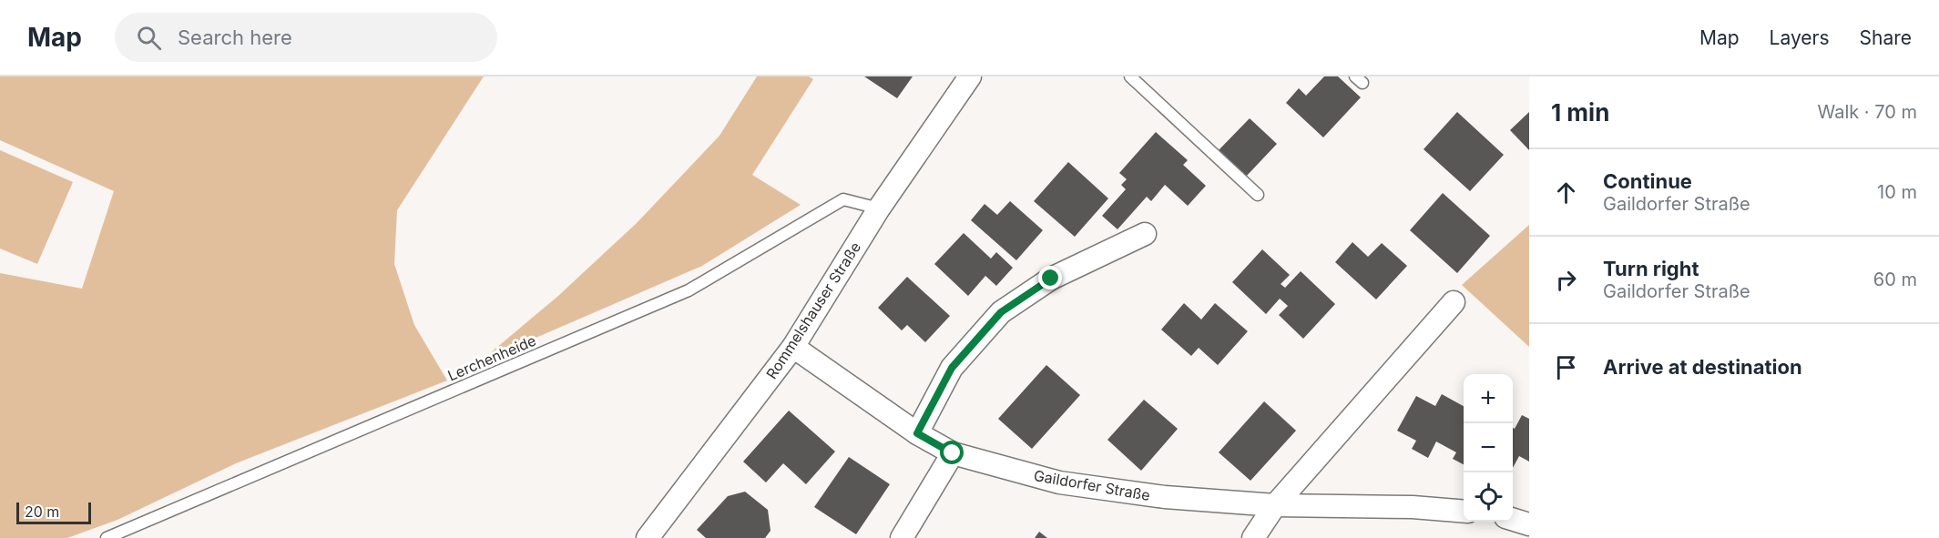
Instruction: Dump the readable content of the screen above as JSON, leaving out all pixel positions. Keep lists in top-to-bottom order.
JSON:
{
  "streets": {
    "street": ["Rommelshauser Straße", "Gaildorfer Straße"],
    "lane": ["Lerchenheide"]
  },
  "crossings": [
    ["Rommelshauser Straße", "Lerchenheide"],
    ["Rommelshauser Straße", "Gaildorfer Straße"]
  ],
  "scale_bar": "20 m",
  "page": {
    "header": "Map",
    "search": "Search here",
    "nav": ["Map", "Layers", "Share"],
    "heading": ["1 min", "Walk · 70 m"],
    "list": [
      ["Continue", "Gaildorfer Straße", "10 m"],
      ["Turn right", "Gaildorfer Straße", "60 m"],
      "Arrive at destination"
    ],
    "map_buttons": ["+", "−"],
    "scale": "20 m"
  }
}
